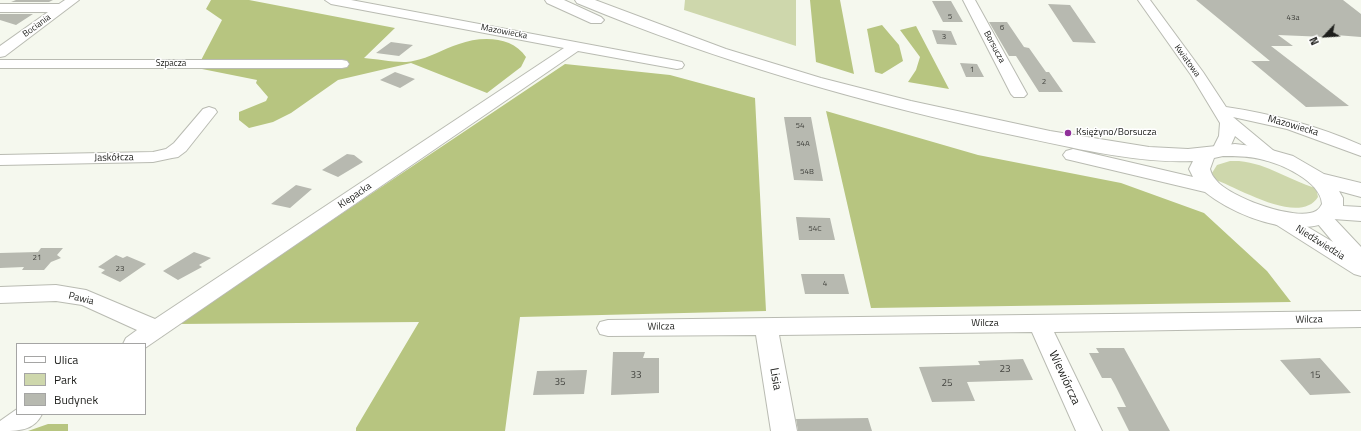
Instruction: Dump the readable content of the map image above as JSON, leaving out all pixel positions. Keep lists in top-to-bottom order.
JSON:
{
  "streets": {
    "street": [
      "Bociania",
      "Mazowiecka",
      "Borsucza",
      "Kwiatowa",
      "Szpacza",
      "Jaskółcza",
      "Klepacka",
      "Niedźwiedzia",
      "Pawia",
      "Wilcza",
      "Wiewiórcza",
      "Lisia"
    ]
  },
  "crossings": [
    ["Mazowiecka", "Kwiatowa"],
    ["Mazowiecka", "Klepacka"],
    ["Klepacka", "Pawia"],
    ["Wilcza", "Wiewiórcza"],
    ["Wilcza", "Lisia"]
  ],
  "places": ["Księżyno/Borsucza"],
  "house_numbers": [
    "5",
    "43a",
    "6",
    "3",
    "1",
    "2",
    "54",
    "54A",
    "54B",
    "54C",
    "21",
    "23",
    "4",
    "23",
    "33",
    "15",
    "35",
    "25"
  ],
  "legend": ["Ulica", "Park", "Budynek"],
  "north": "bottom left"
}
